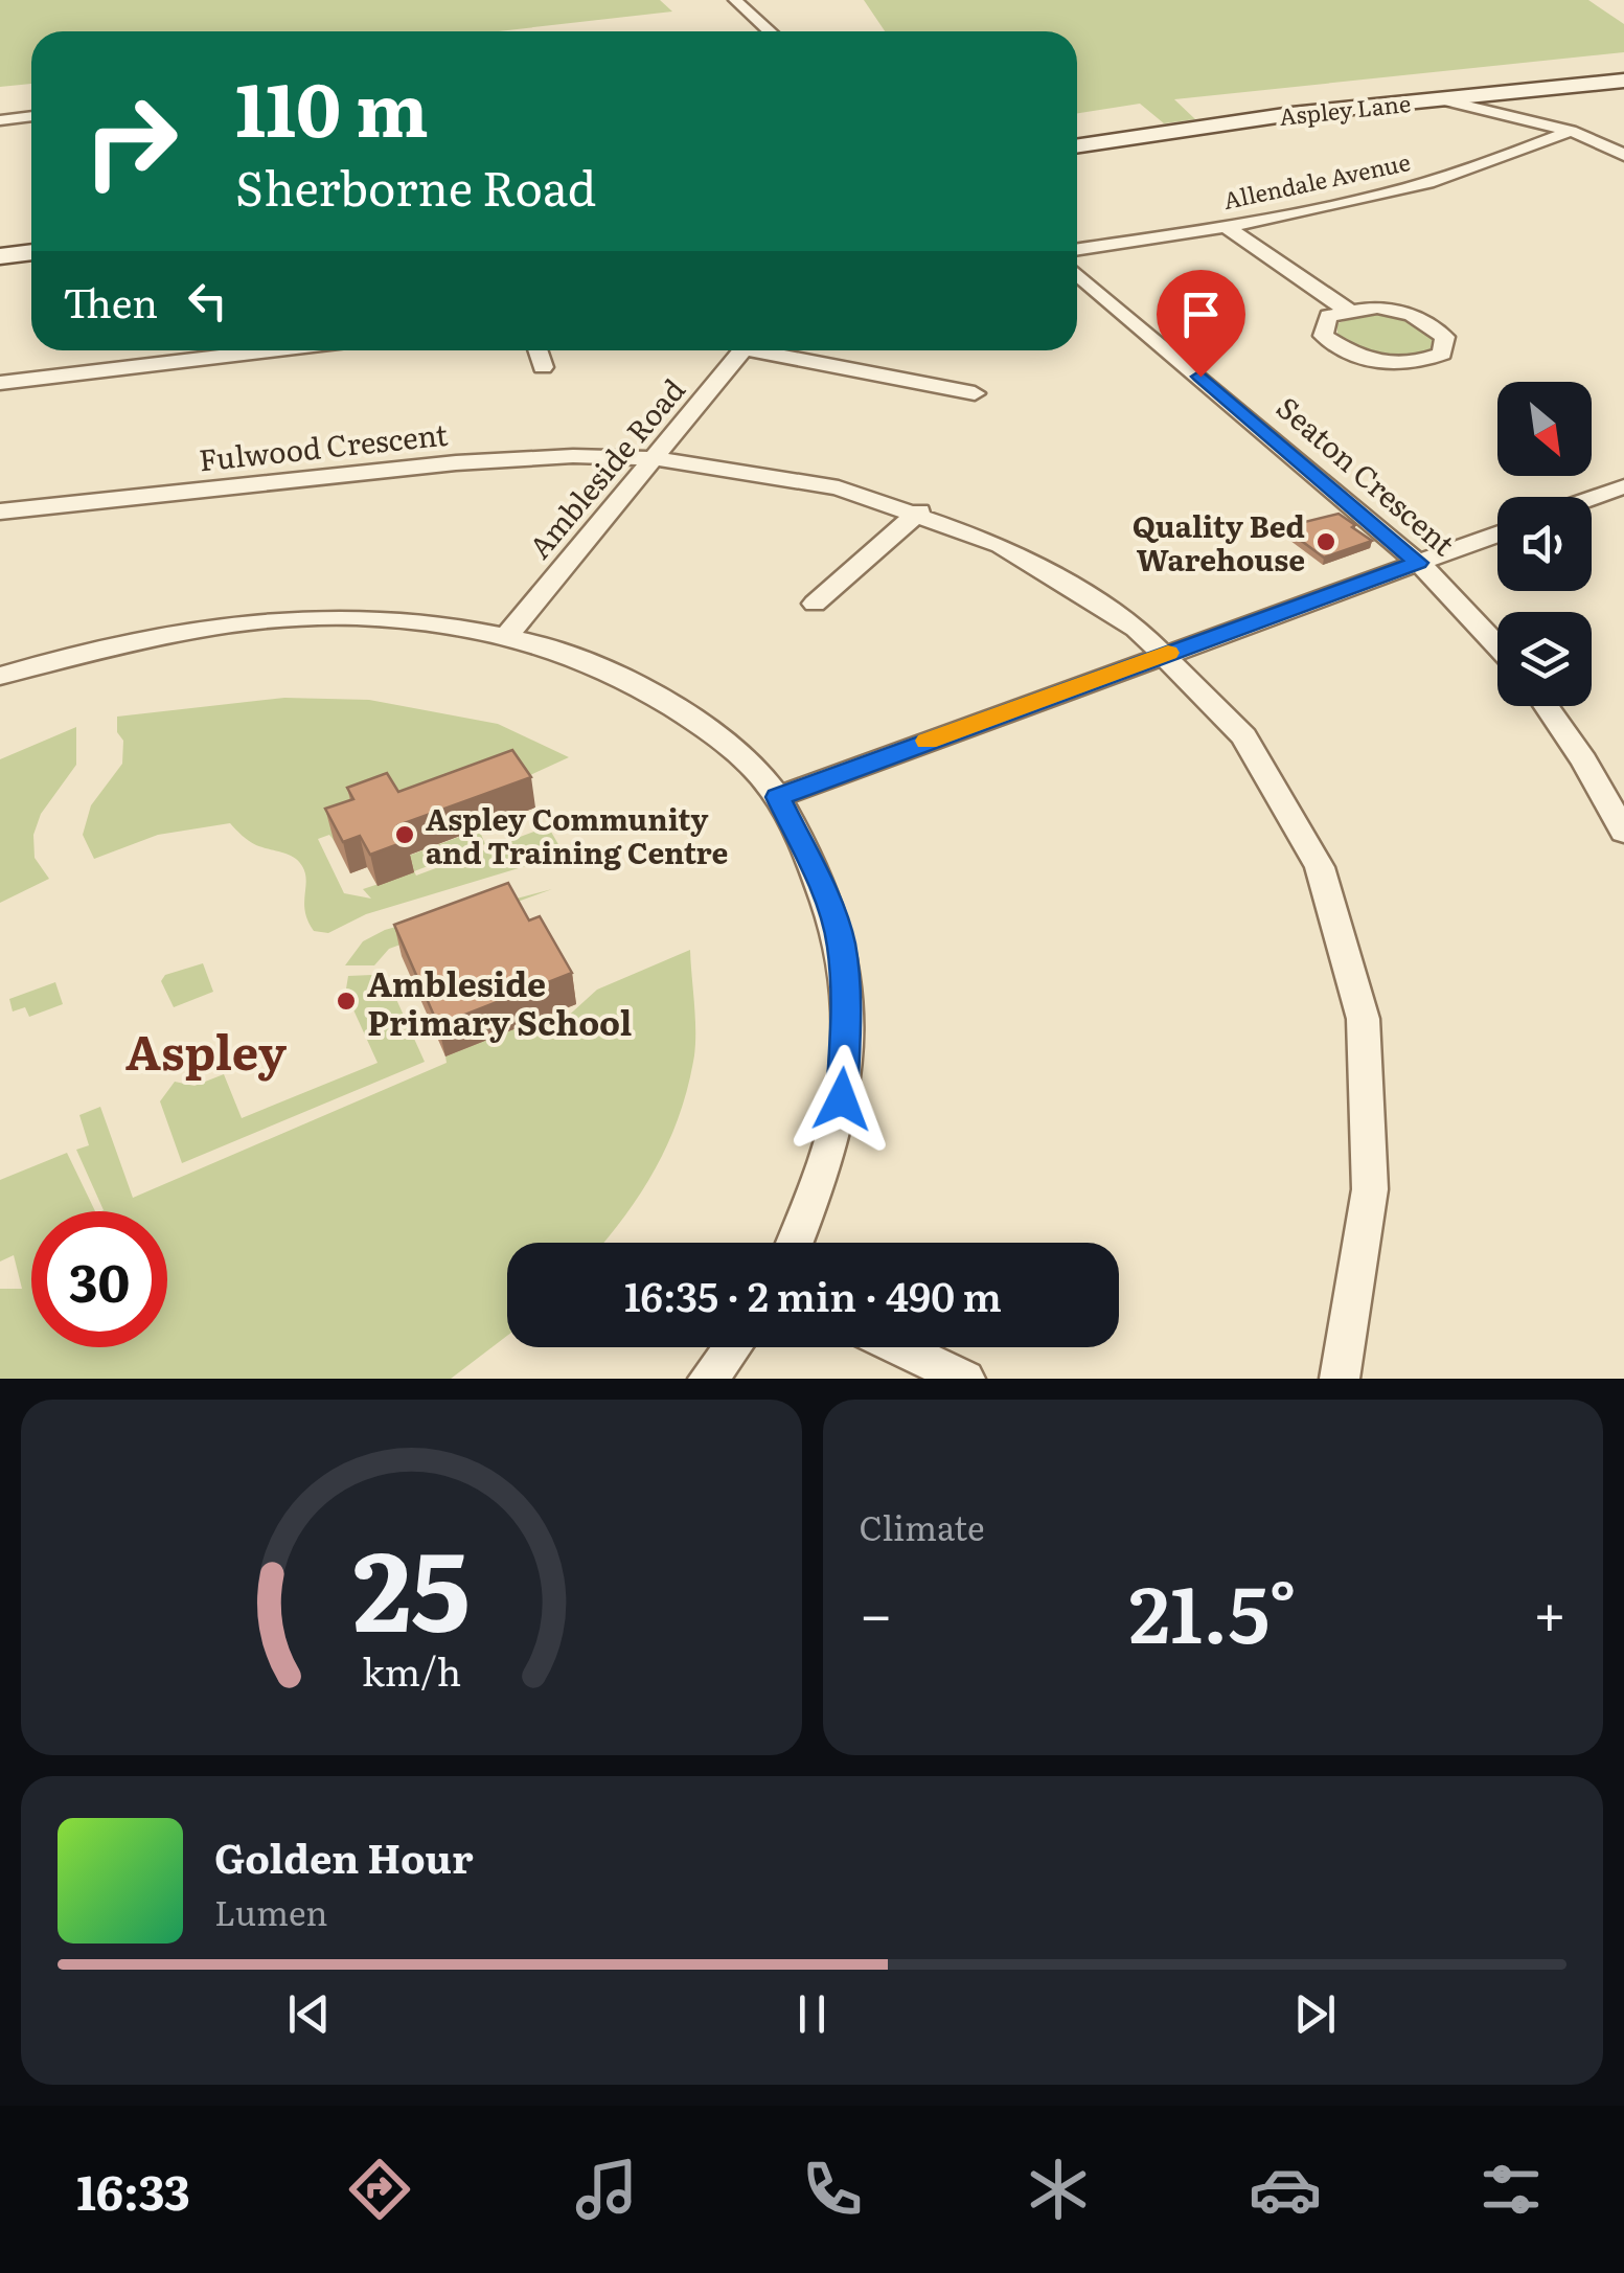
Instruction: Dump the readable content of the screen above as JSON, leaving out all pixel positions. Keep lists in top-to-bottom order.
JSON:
{
  "streets": {
    "main road": ["Aspley Lane"],
    "street": [
      "Allendale Avenue",
      "Fulwood Crescent",
      "Ambleside Road",
      "Seaton Crescent"
    ]
  },
  "crossings": [
    ["Fulwood Crescent", "Ambleside Road"]
  ],
  "districts": ["Aspley"],
  "places": ["Quality Bed Warehouse", "Aspley Community and Training Centre", "Ambleside Primary School"],
  "north": "bottom right",
  "page": {
    "turn": ["110 m", "Sherborne Road"],
    "then": "Then",
    "limit": "30",
    "trip": "16:35 · 2 min · 490 m",
    "tile": "Climate",
    "heat": ["−", "21.5°", "+"],
    "song": ["Golden Hour", "Lumen"],
    "tabs": "16:33",
    "gauge": ["25", "km/h"]
  }
}
